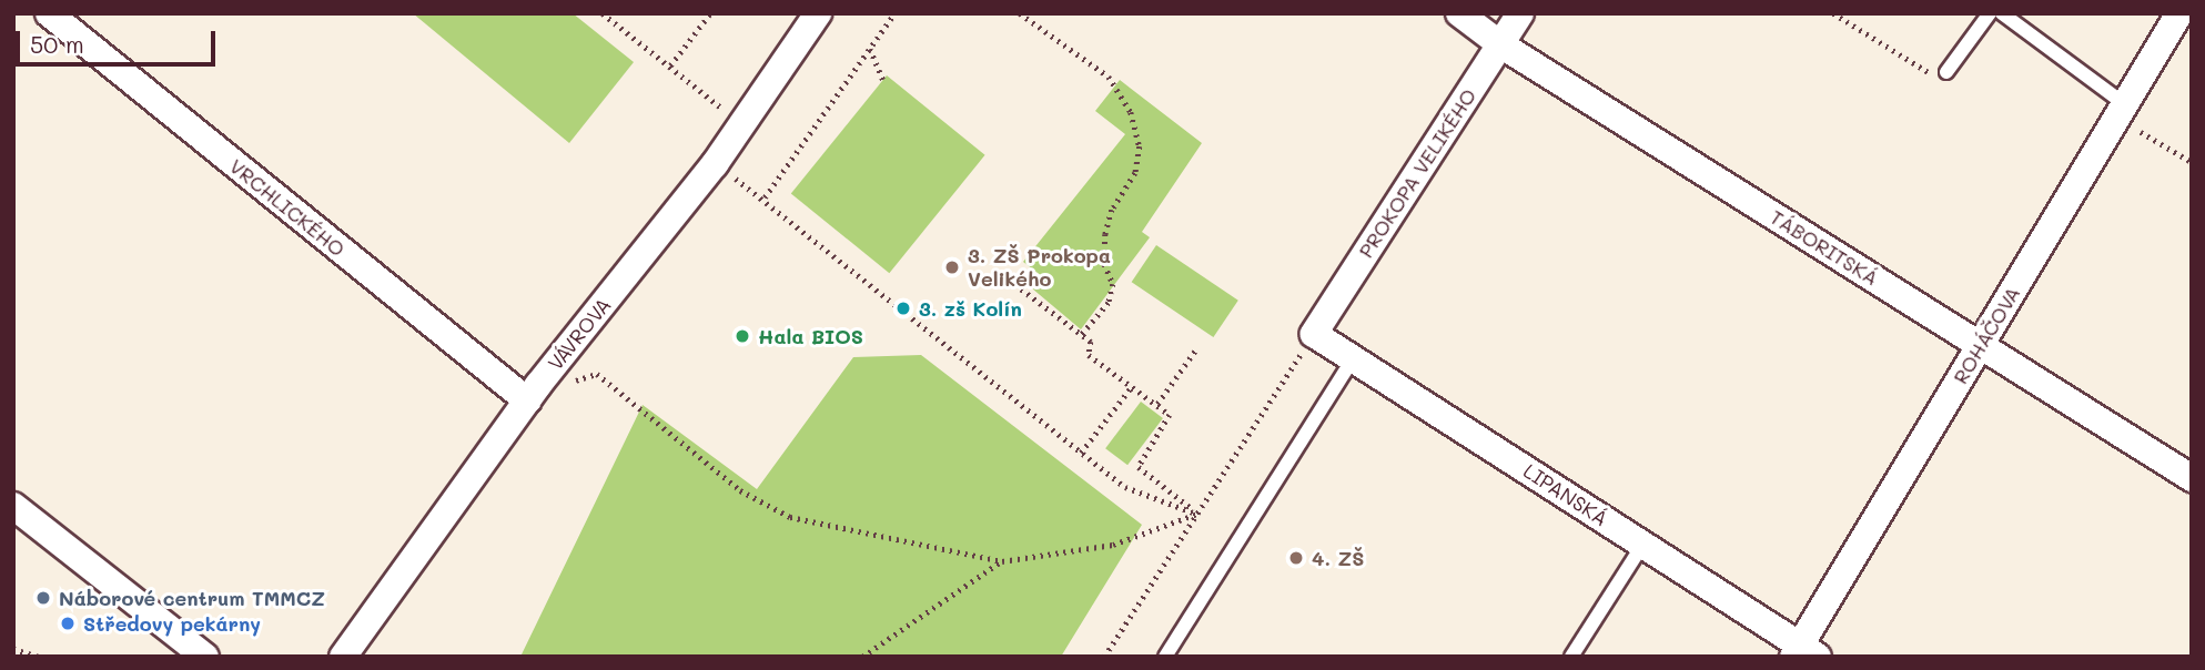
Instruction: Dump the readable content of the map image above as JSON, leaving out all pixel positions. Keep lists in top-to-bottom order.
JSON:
{
  "streets": {
    "street": [
      "PROKOPA VELIKÉHO",
      "VRCHLICKÉHO",
      "TÁBORITSKÁ",
      "VÁVROVA",
      "ROHÁČOVA",
      "LIPANSKÁ"
    ]
  },
  "crossings": [
    ["PROKOPA VELIKÉHO", "TÁBORITSKÁ"],
    ["PROKOPA VELIKÉHO", "LIPANSKÁ"],
    ["VRCHLICKÉHO", "VÁVROVA"],
    ["TÁBORITSKÁ", "ROHÁČOVA"],
    ["ROHÁČOVA", "LIPANSKÁ"]
  ],
  "places": [
    "3. ZŠ Prokopa Velikého",
    "3. zš Kolín",
    "Hala BIOS",
    "4. ZŠ",
    "Náborové centrum TMMCZ",
    "Středovy pekárny"
  ],
  "scale_bar": "50 m"
}
